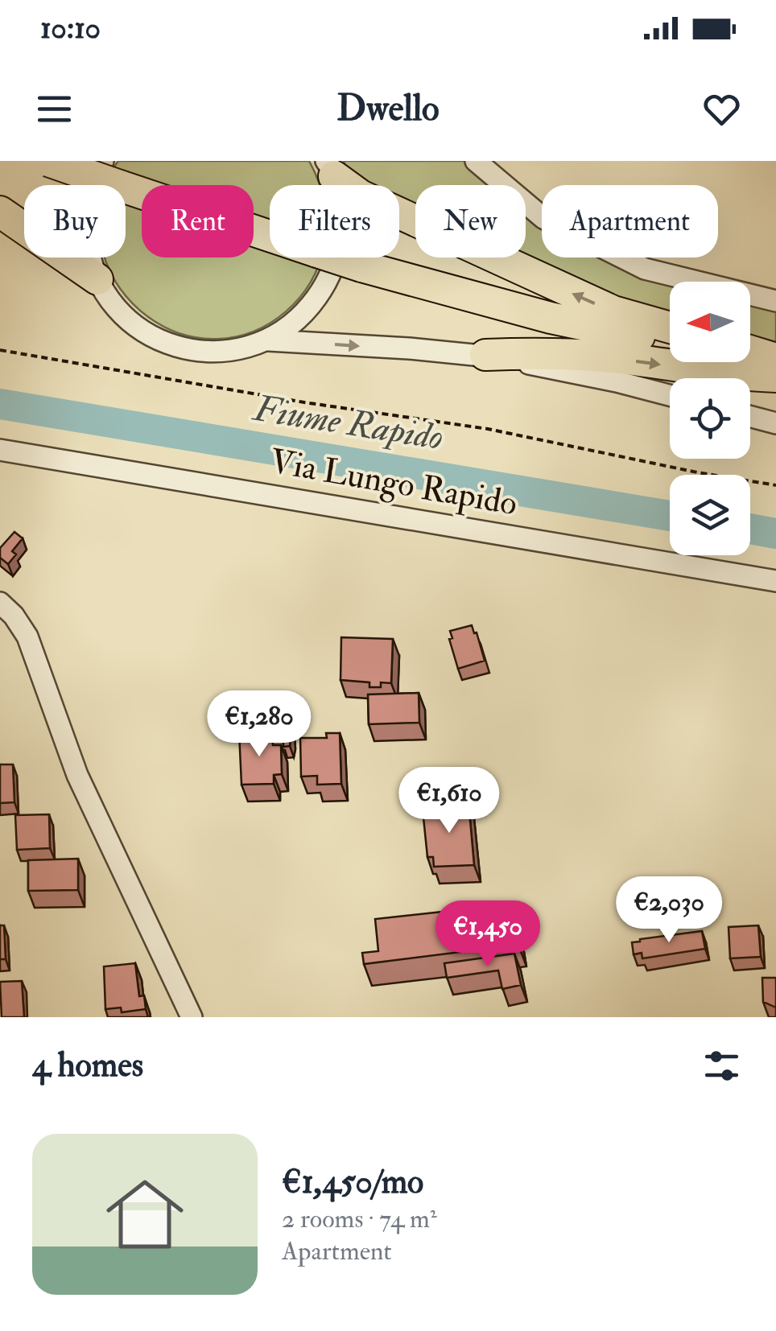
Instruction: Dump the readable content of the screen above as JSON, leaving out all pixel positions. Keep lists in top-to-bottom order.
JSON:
{
  "streets": {
    "street": ["Via Lungo Rapido"]
  },
  "water": ["Fiume Rapido"],
  "north": "left",
  "page": {
    "status": "10:10",
    "header": "Dwello",
    "chip": [
      "Buy",
      "Rent",
      "Filters",
      "New",
      "Apartment"
    ],
    "price": [
      "€1,280",
      "€1,610",
      "€2,030",
      "€1,450"
    ],
    "heading": "4 homes",
    "list": [
      {
        "name": "€1,450/mo",
        "note": "2 rooms · 74 m² · Apartment"
      }
    ]
  }
}
